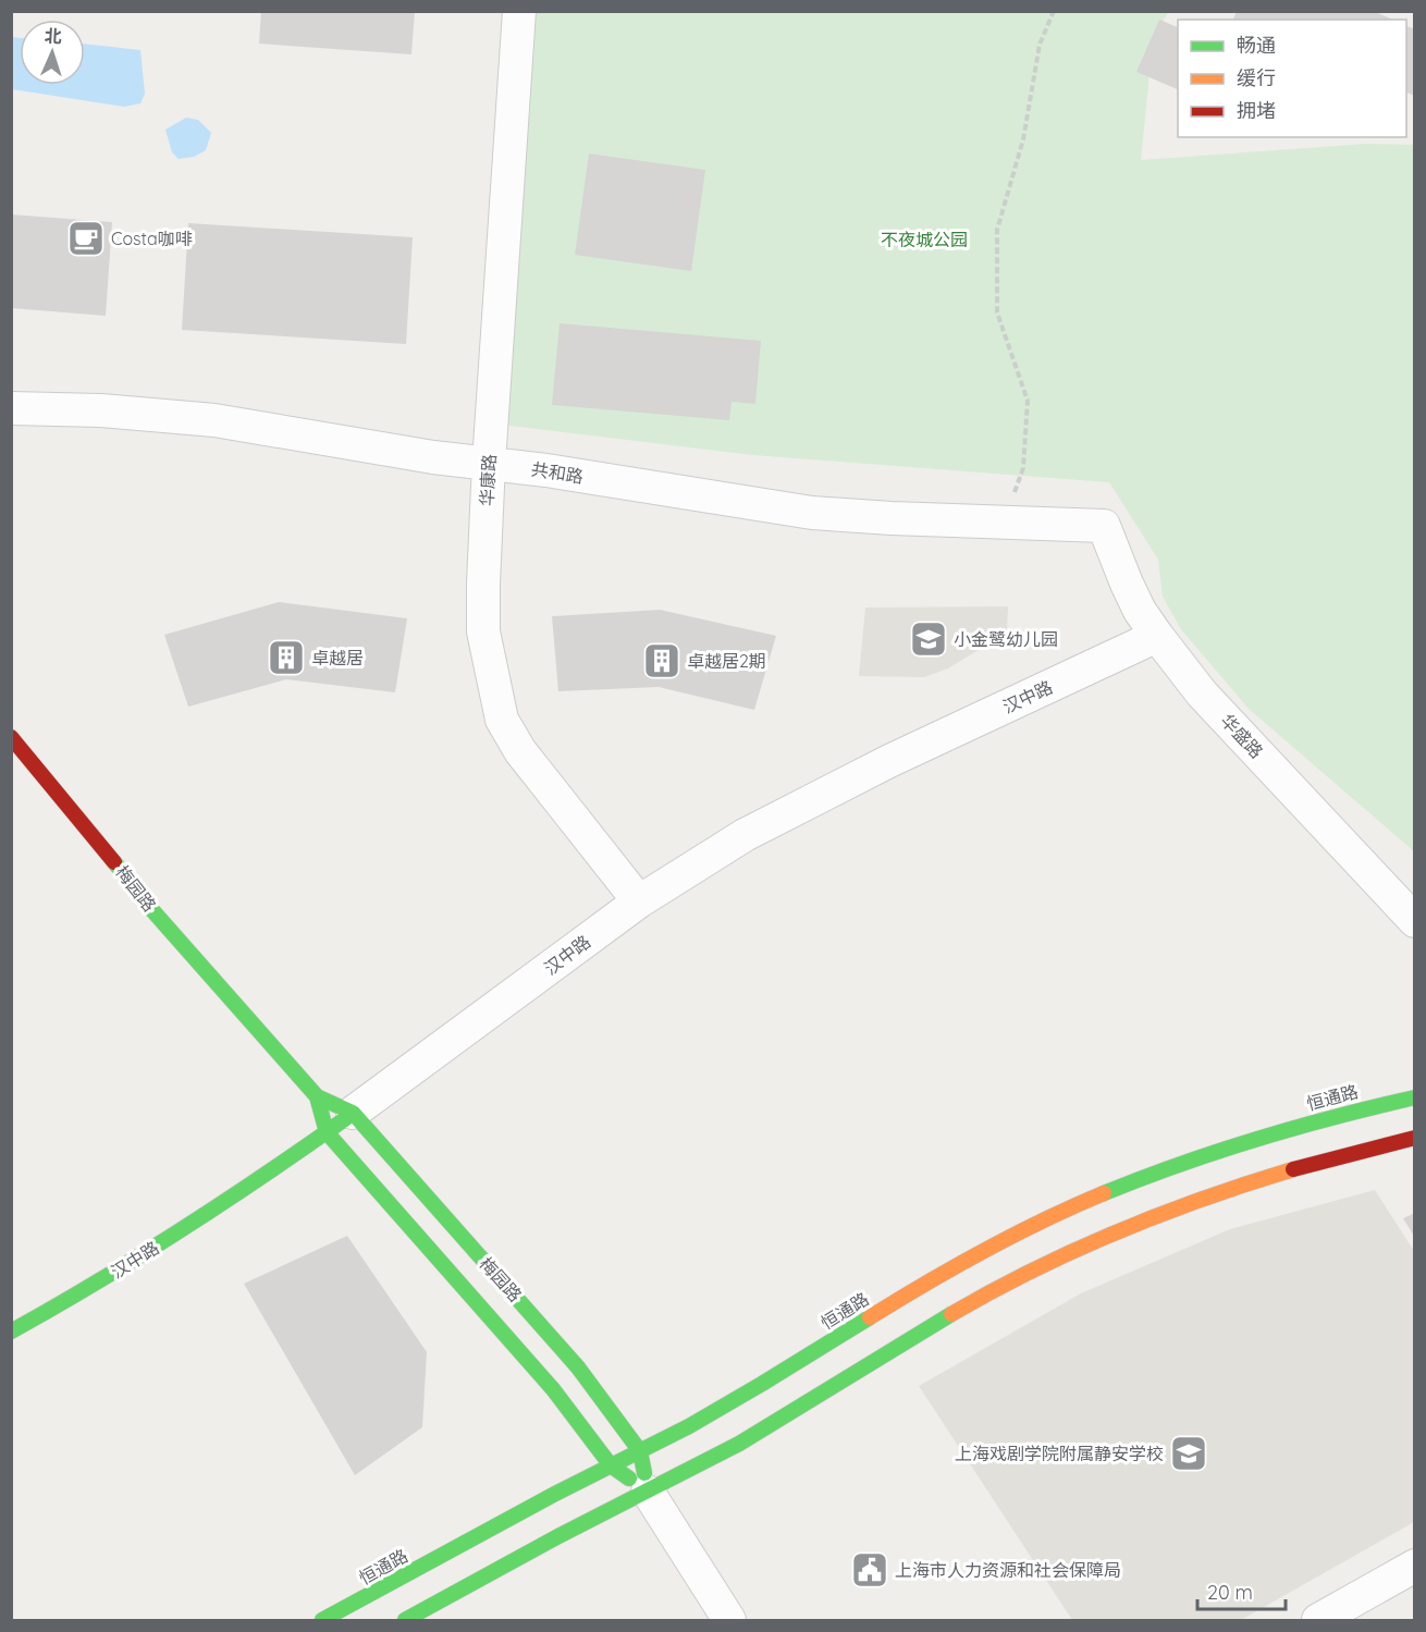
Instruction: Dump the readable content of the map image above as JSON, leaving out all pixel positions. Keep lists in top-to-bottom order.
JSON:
{
  "streets": {
    "main road": ["汉中路", "梅园路", "恒通路"],
    "street": ["共和路", "华康路", "华盛路"]
  },
  "crossings": [
    ["共和路", "华康路"],
    ["共和路", "华盛路"],
    ["华康路", "汉中路"],
    ["汉中路", "华盛路"],
    ["汉中路", "梅园路"],
    ["梅园路", "恒通路"]
  ],
  "parks": ["不夜城公园"],
  "places": {
    "cafe": ["Costa咖啡"],
    "school or university": ["小金鹭幼儿园", "上海戏剧学院附属静安学校"],
    "building": ["卓越居", "卓越居2期"],
    "public building": ["上海市人力资源和社会保障局"]
  },
  "legend": ["畅通", "缓行", "拥堵"],
  "scale_bar": "20 m",
  "north": "top"
}
